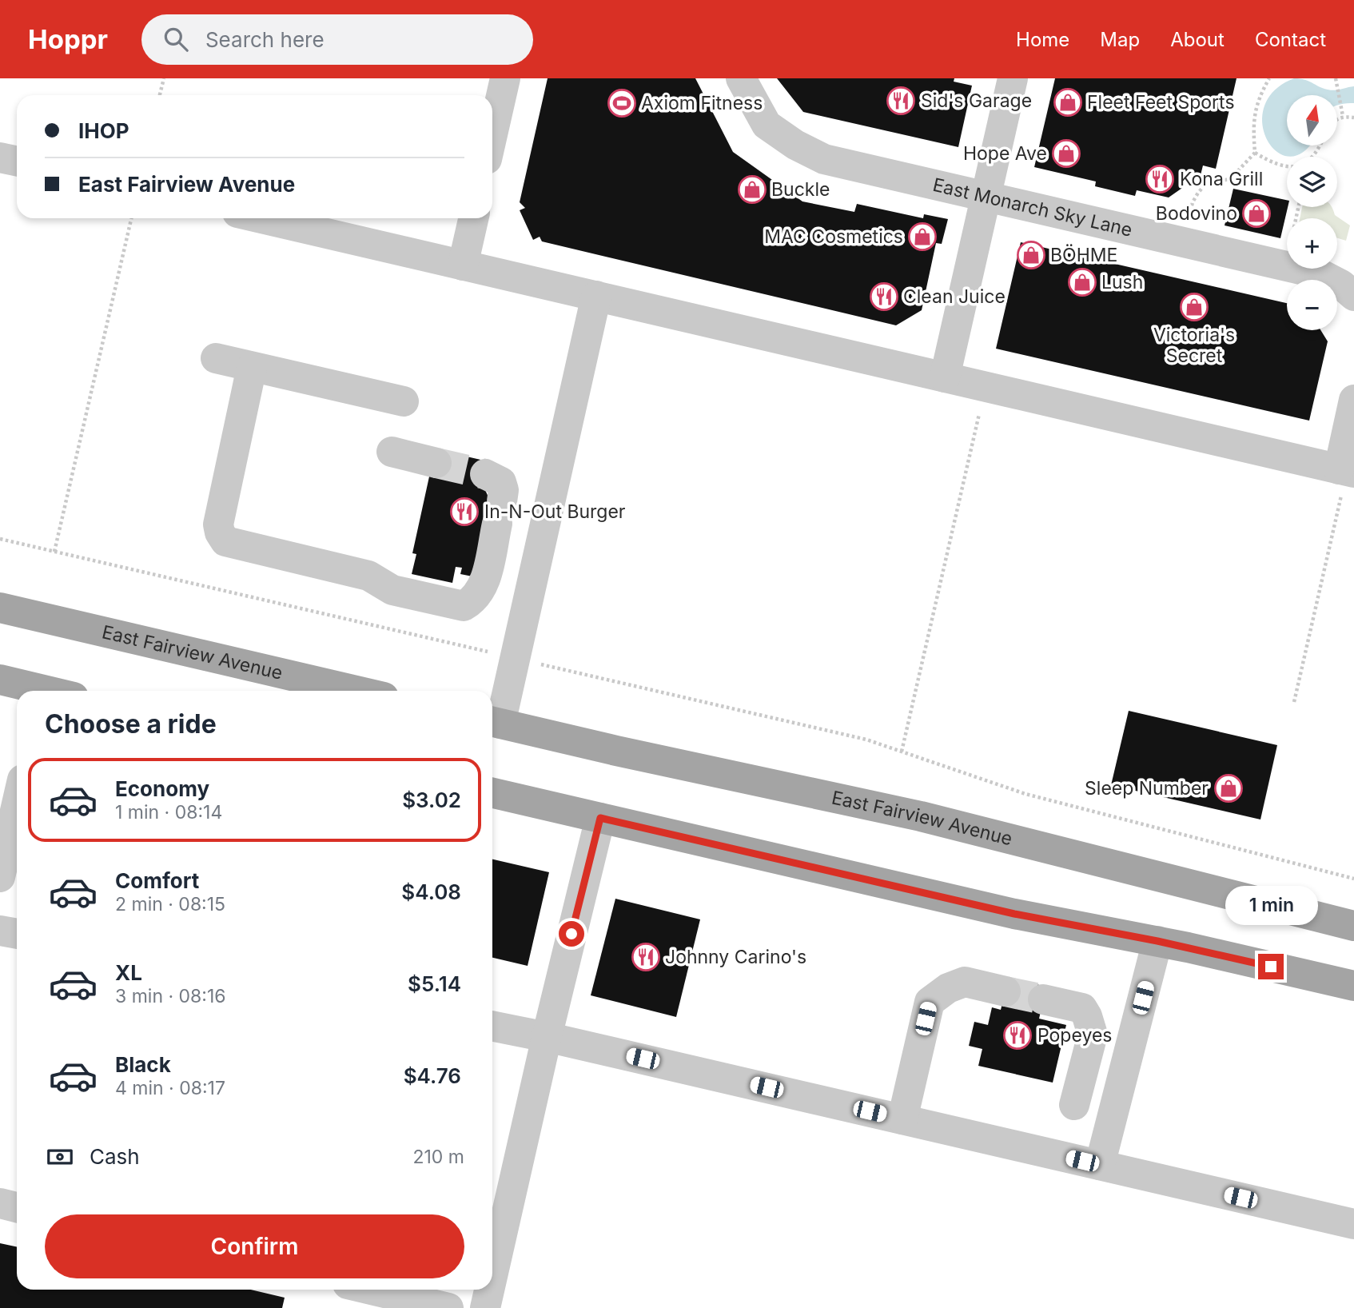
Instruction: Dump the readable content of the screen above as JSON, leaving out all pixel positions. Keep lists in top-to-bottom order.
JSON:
{
  "streets": {
    "main road": ["East Fairview Avenue"],
    "street": ["East Monarch Sky Lane"]
  },
  "places": {
    "restaurant": [
      "Sid's Garage",
      "Kona Grill",
      "Clean Juice",
      "In-N-Out Burger",
      "Johnny Carino's",
      "Popeyes"
    ],
    "shop": [
      "Fleet Feet Sports",
      "Hope Ave",
      "Buckle",
      "Bodovino",
      "MAC Cosmetics",
      "BÖHME",
      "Lush",
      "Victoria's Secret",
      "Sleep Number"
    ],
    "sports": ["Axiom Fitness"]
  },
  "north": "top",
  "page": {
    "header": "Hoppr",
    "search": "Search here",
    "nav": [
      "Home",
      "Map",
      "About",
      "Contact"
    ],
    "map_buttons": ["+", "−"],
    "banner": ["IHOP", "East Fairview Avenue"],
    "heading": "Choose a ride",
    "list": [
      {
        "name": "Economy",
        "note": "1 min · 08:14",
        "value": "$3.02"
      },
      {
        "name": "Comfort",
        "note": "2 min · 08:15",
        "value": "$4.08"
      },
      {
        "name": "XL",
        "note": "3 min · 08:16",
        "value": "$5.14"
      },
      {
        "name": "Black",
        "note": "4 min · 08:17",
        "value": "$4.76"
      }
    ],
    "bubble": "1 min",
    "pay": ["Cash", "210 m"],
    "buttons": "Confirm"
  }
}
